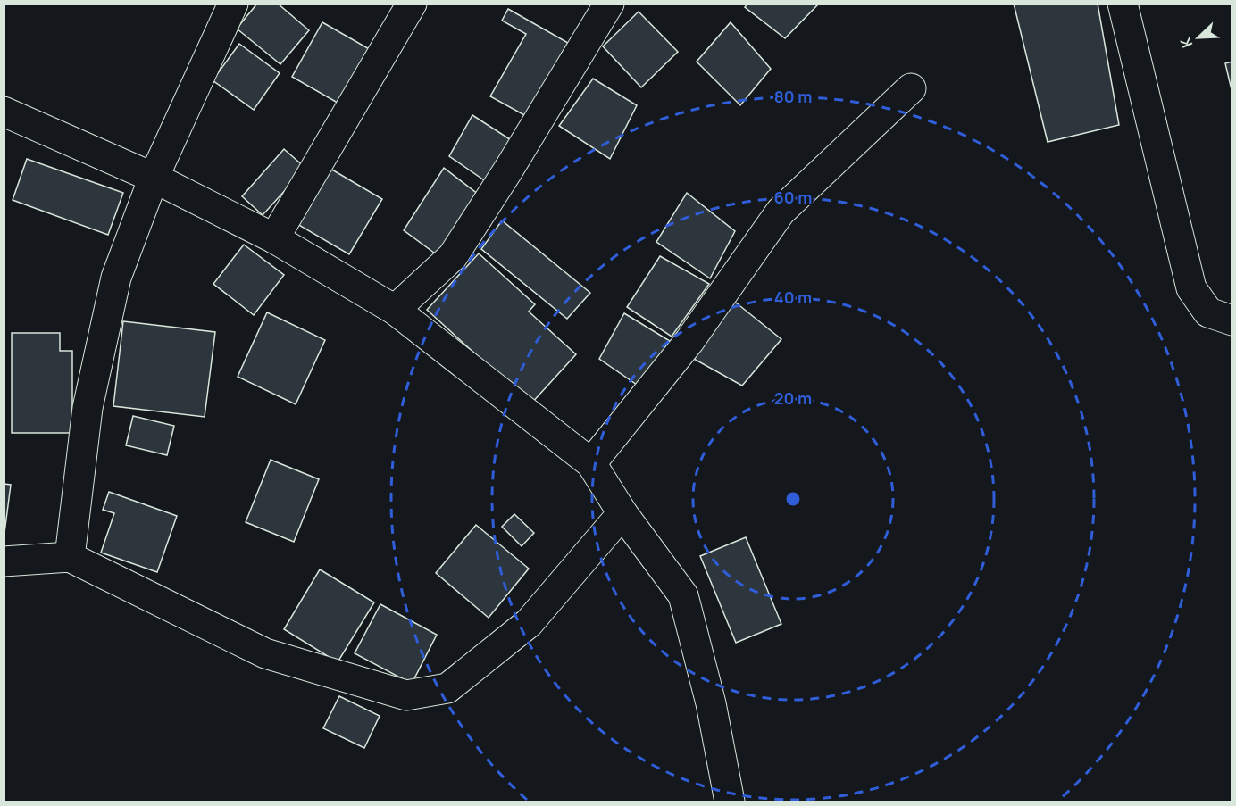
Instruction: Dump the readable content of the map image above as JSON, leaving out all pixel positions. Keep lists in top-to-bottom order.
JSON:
{
  "north": "bottom left",
  "rings": [
    "80 m",
    "60 m",
    "40 m",
    "20 m"
  ]
}
